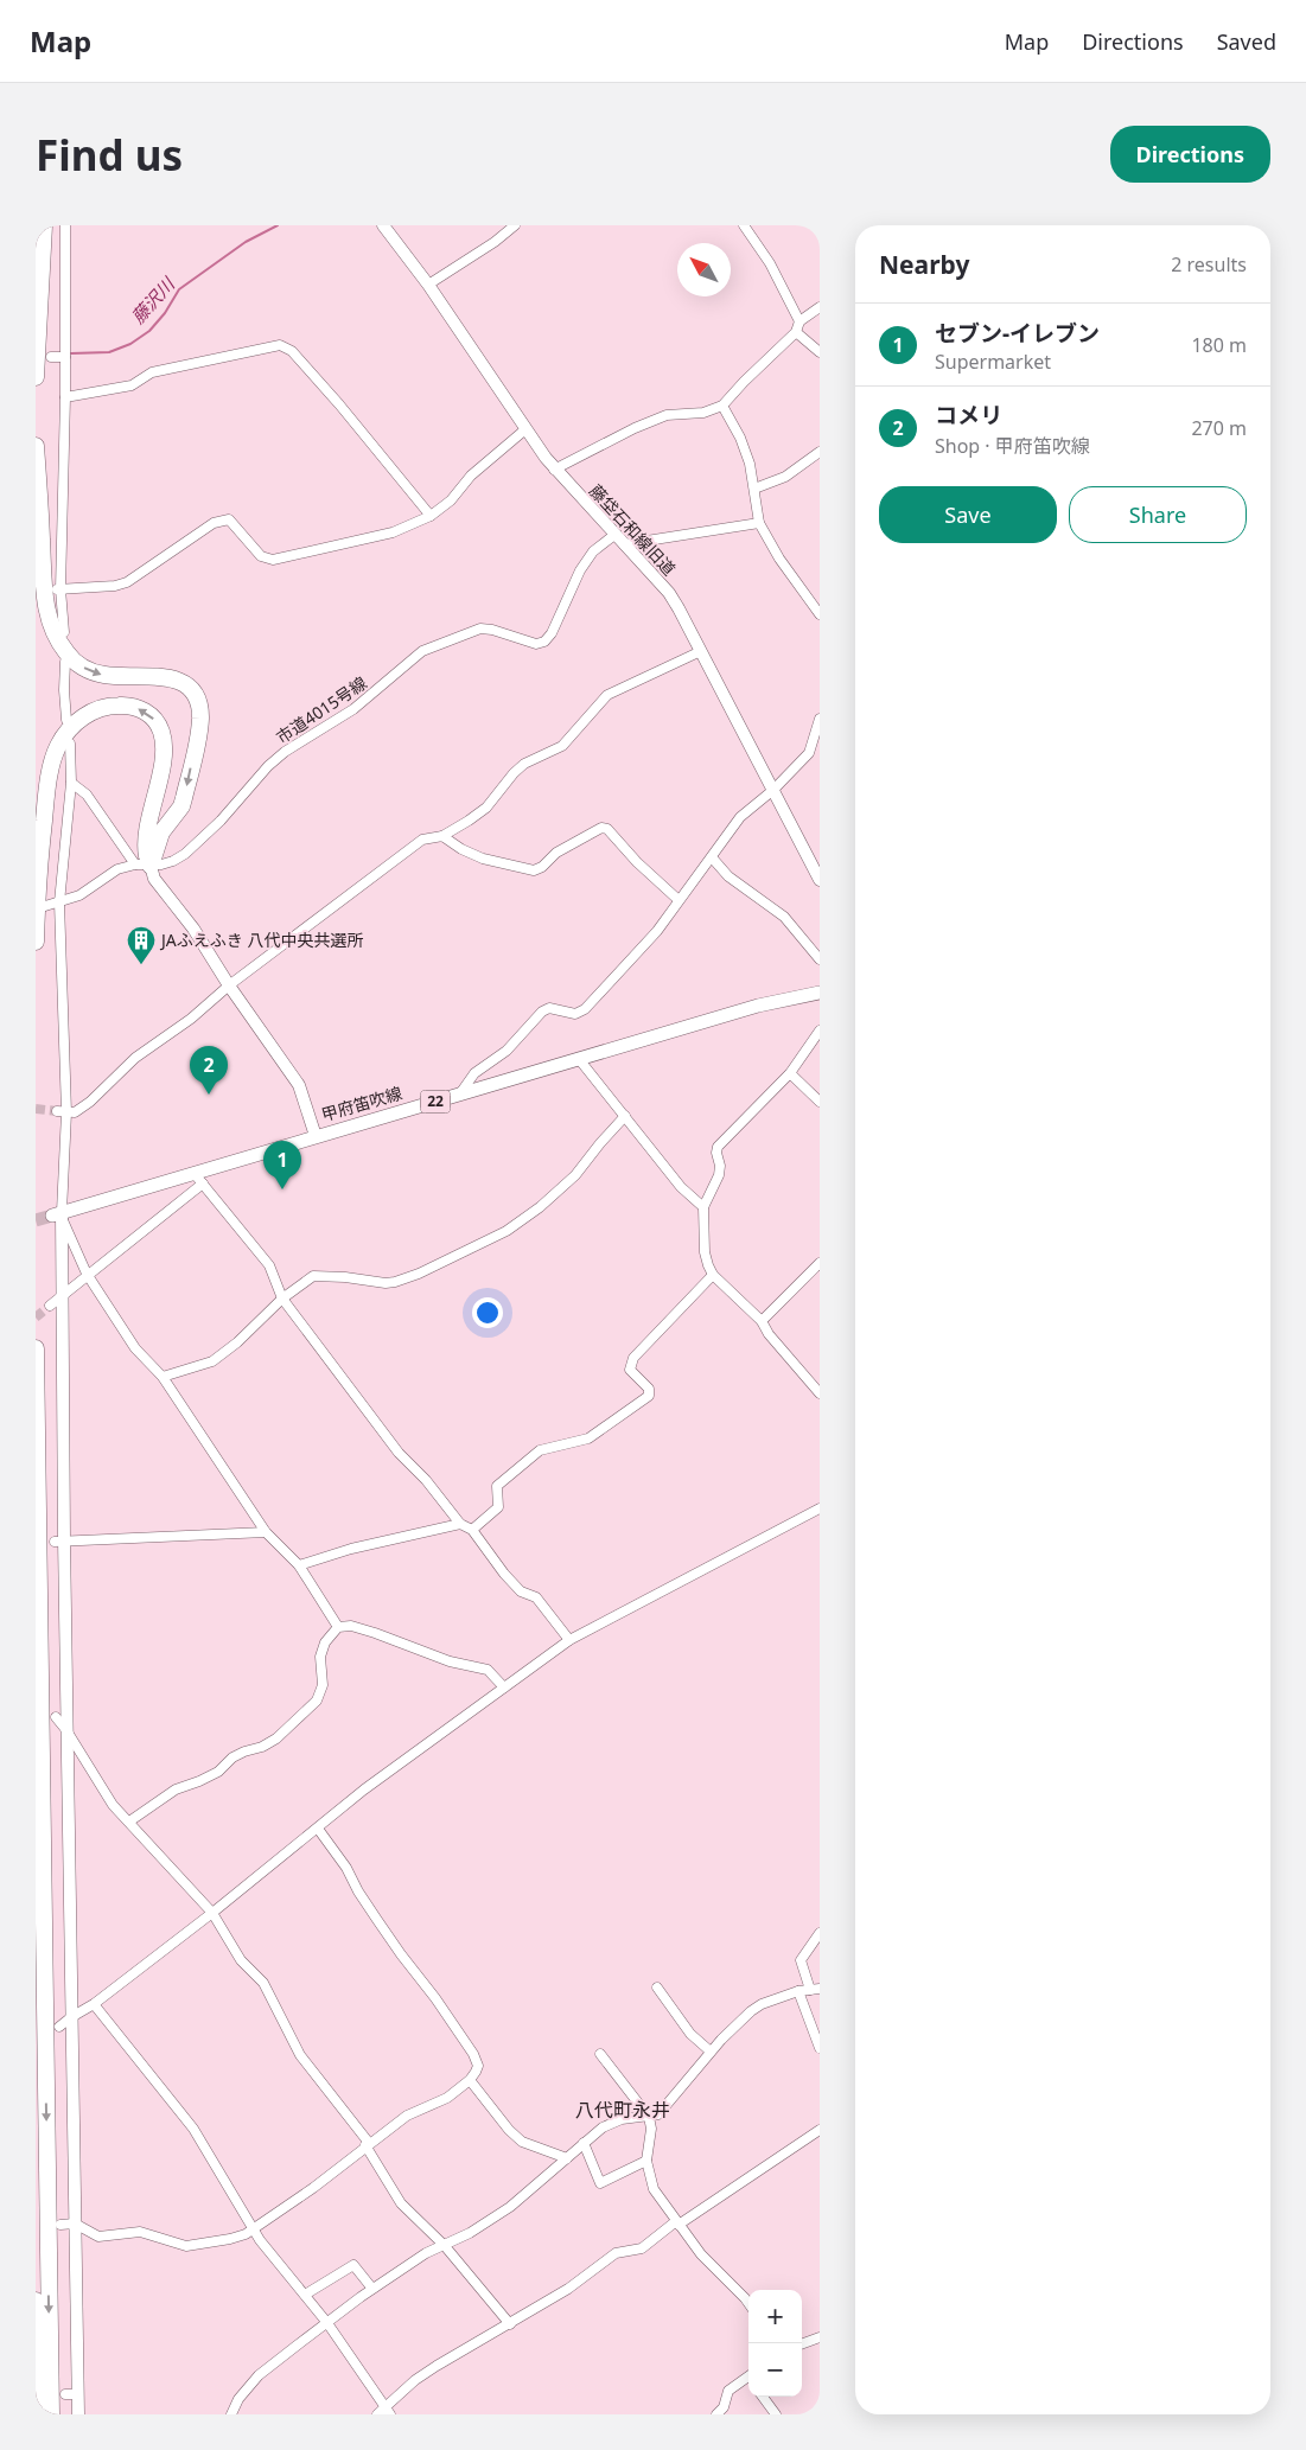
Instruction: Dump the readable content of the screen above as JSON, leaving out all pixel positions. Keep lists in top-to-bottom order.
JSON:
{
  "streets": {
    "main road": ["22", "甲府笛吹線"],
    "street": ["藤垈石和線旧道", "市道4015号線"]
  },
  "crossings": [
    ["藤垈石和線旧道", "市道4015号線"]
  ],
  "districts": ["八代町永井"],
  "water": ["藤沢川"],
  "places": {
    "building": ["JAふえふき 八代中央共選所"]
  },
  "north": "top left",
  "page": {
    "header": "Map",
    "nav": ["Map", "Directions", "Saved"],
    "buttons": [
      "Directions",
      ["Save", "Share"]
    ],
    "title": "Find us",
    "heading": ["Nearby", "2 results"],
    "list": [
      {
        "mark": "1",
        "name": "セブン-イレブン",
        "note": "Supermarket",
        "value": "180 m"
      },
      {
        "mark": "2",
        "name": "コメリ",
        "note": "Shop · 甲府笛吹線",
        "value": "270 m"
      }
    ],
    "pins": ["2", "1"],
    "map_buttons": ["+", "−"]
  }
}
